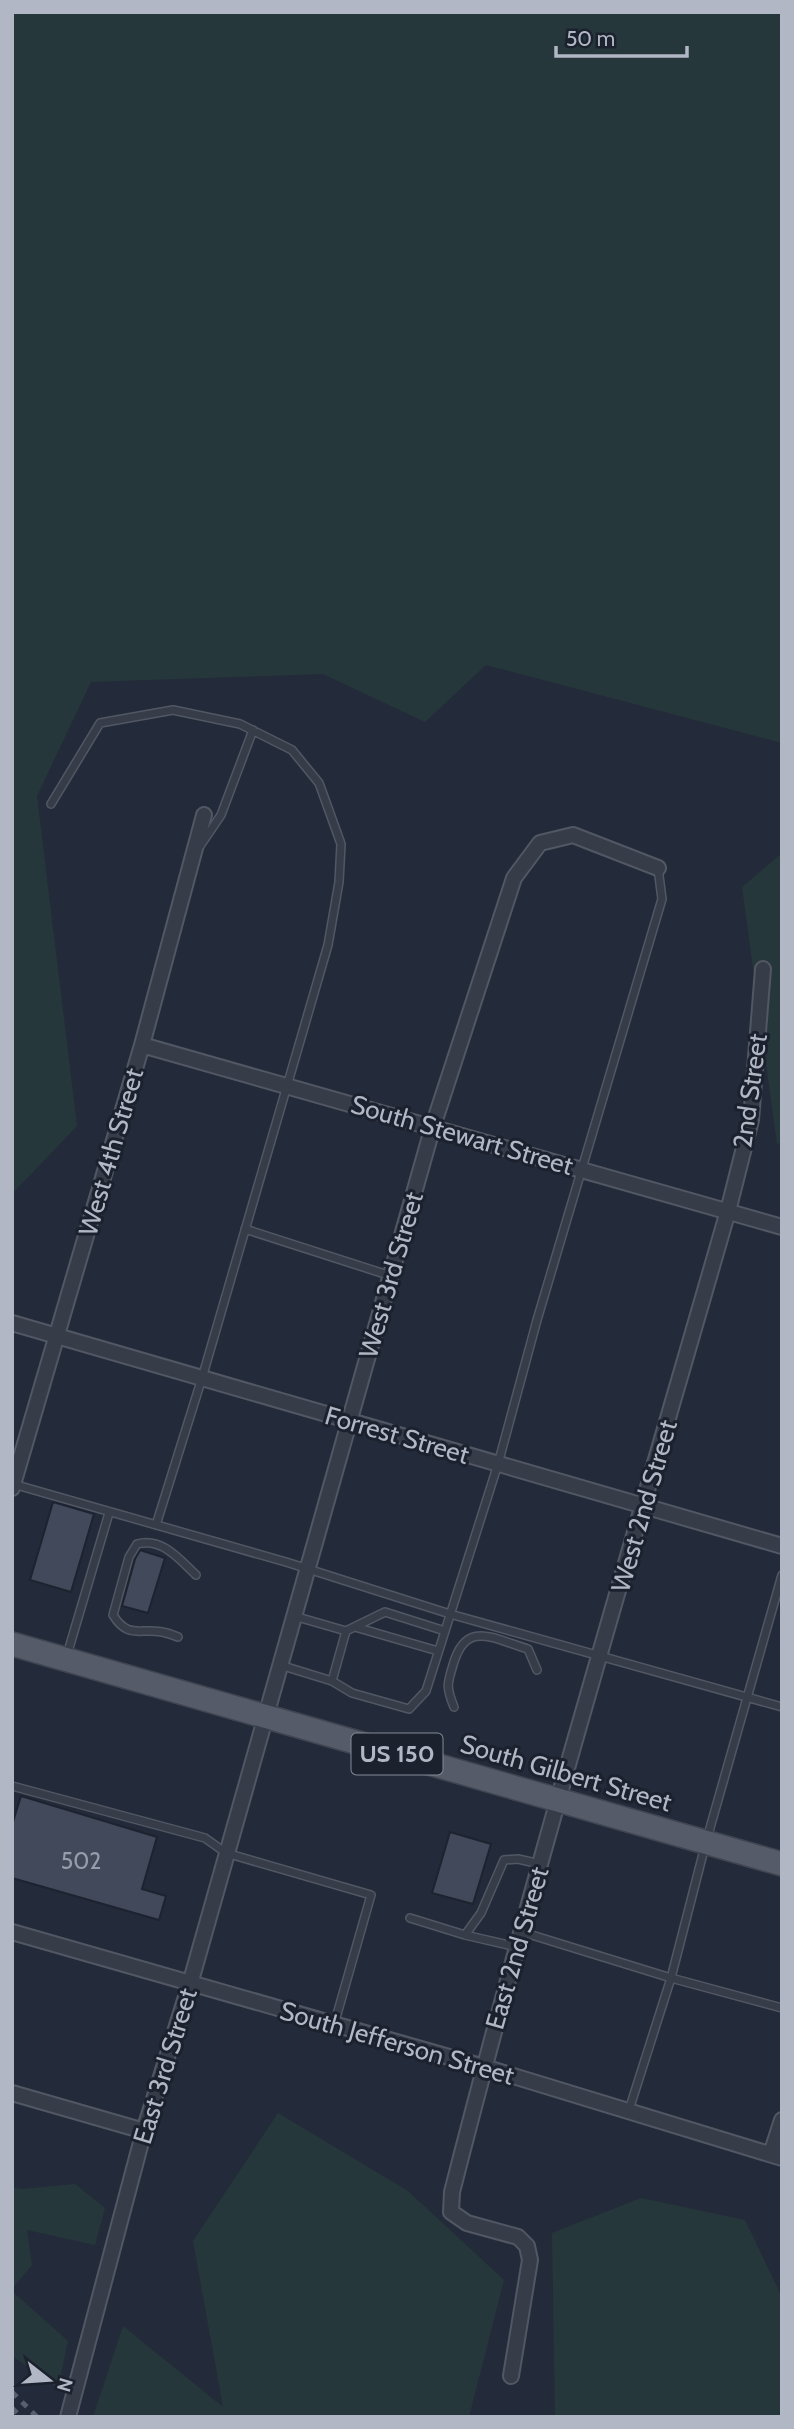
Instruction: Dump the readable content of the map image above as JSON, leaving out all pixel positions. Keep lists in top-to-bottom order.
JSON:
{
  "streets": {
    "main road": ["US 150", "South Gilbert Street"],
    "street": [
      "2nd Street",
      "South Stewart Street",
      "West 4th Street",
      "West 3rd Street",
      "Forrest Street",
      "West 2nd Street",
      "East 2nd Street",
      "South Jefferson Street",
      "East 3rd Street"
    ]
  },
  "crossings": [
    ["2nd Street", "South Stewart Street"],
    ["2nd Street", "West 2nd Street"],
    ["South Stewart Street", "West 4th Street"],
    ["South Stewart Street", "West 3rd Street"],
    ["South Stewart Street", "West 2nd Street"],
    ["West 4th Street", "Forrest Street"],
    ["West 3rd Street", "Forrest Street"],
    ["West 3rd Street", "South Gilbert Street"],
    ["West 3rd Street", "East 3rd Street"],
    ["Forrest Street", "West 2nd Street"],
    ["West 2nd Street", "South Gilbert Street"],
    ["West 2nd Street", "East 2nd Street"],
    ["South Gilbert Street", "East 2nd Street"],
    ["South Gilbert Street", "East 3rd Street"],
    ["East 2nd Street", "South Jefferson Street"],
    ["South Jefferson Street", "East 3rd Street"]
  ],
  "house_numbers": ["502"],
  "scale_bar": "50 m",
  "north": "right"
}
